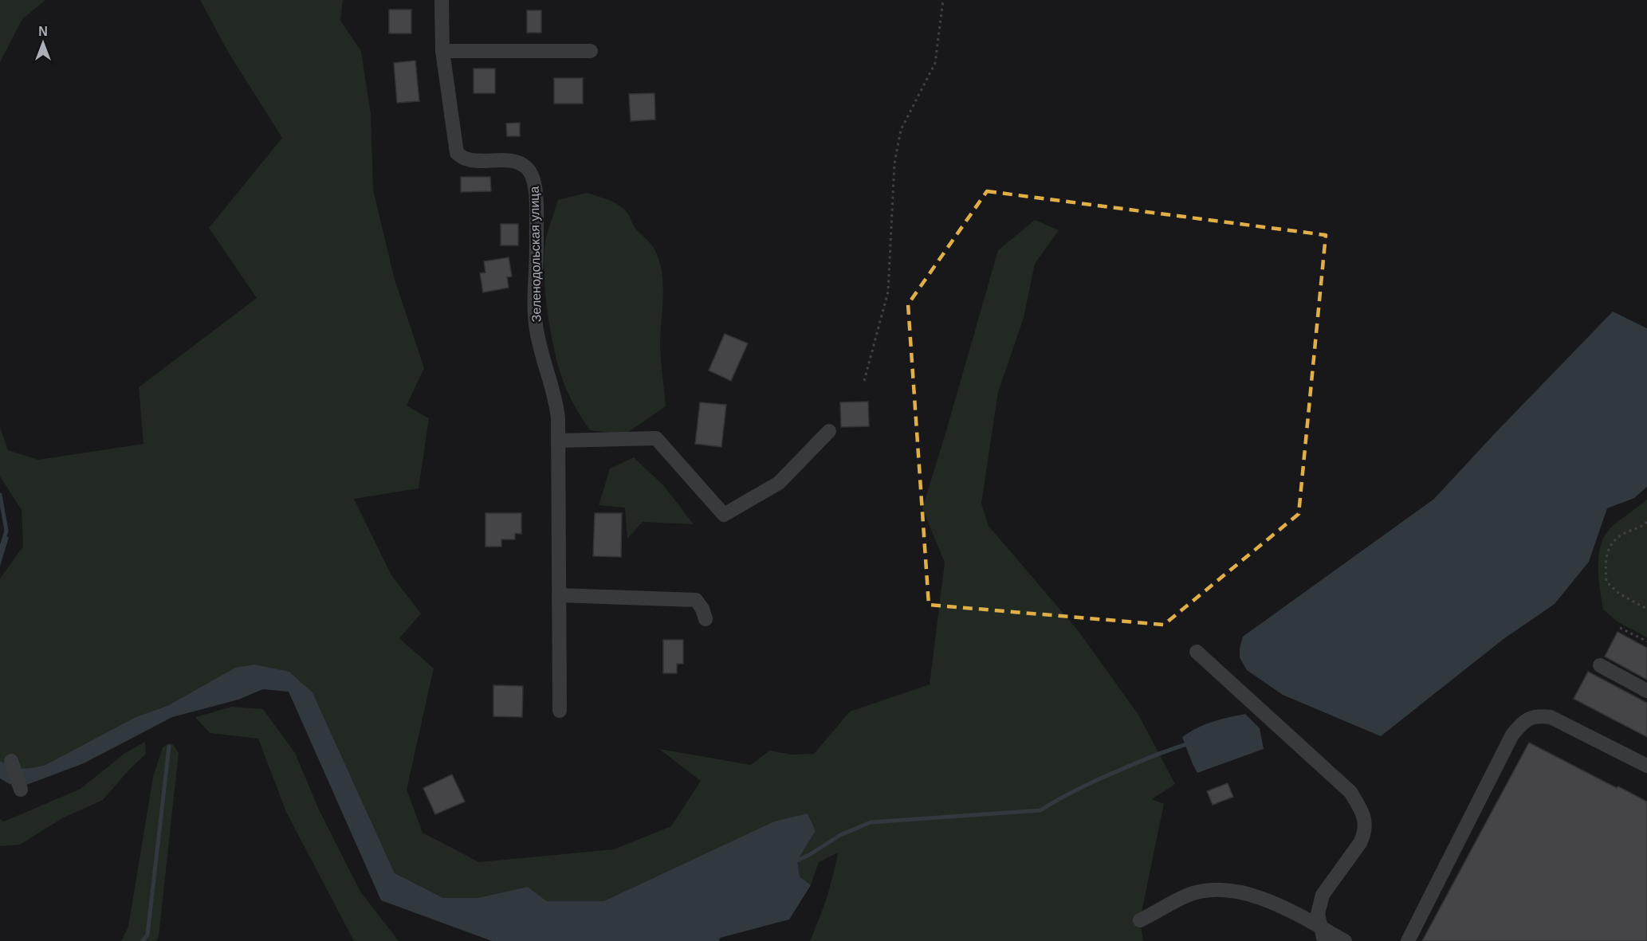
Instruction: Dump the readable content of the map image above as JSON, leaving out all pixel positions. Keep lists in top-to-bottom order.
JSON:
{
  "streets": {
    "street": ["Зеленодольская улица"]
  },
  "north": "top"
}
